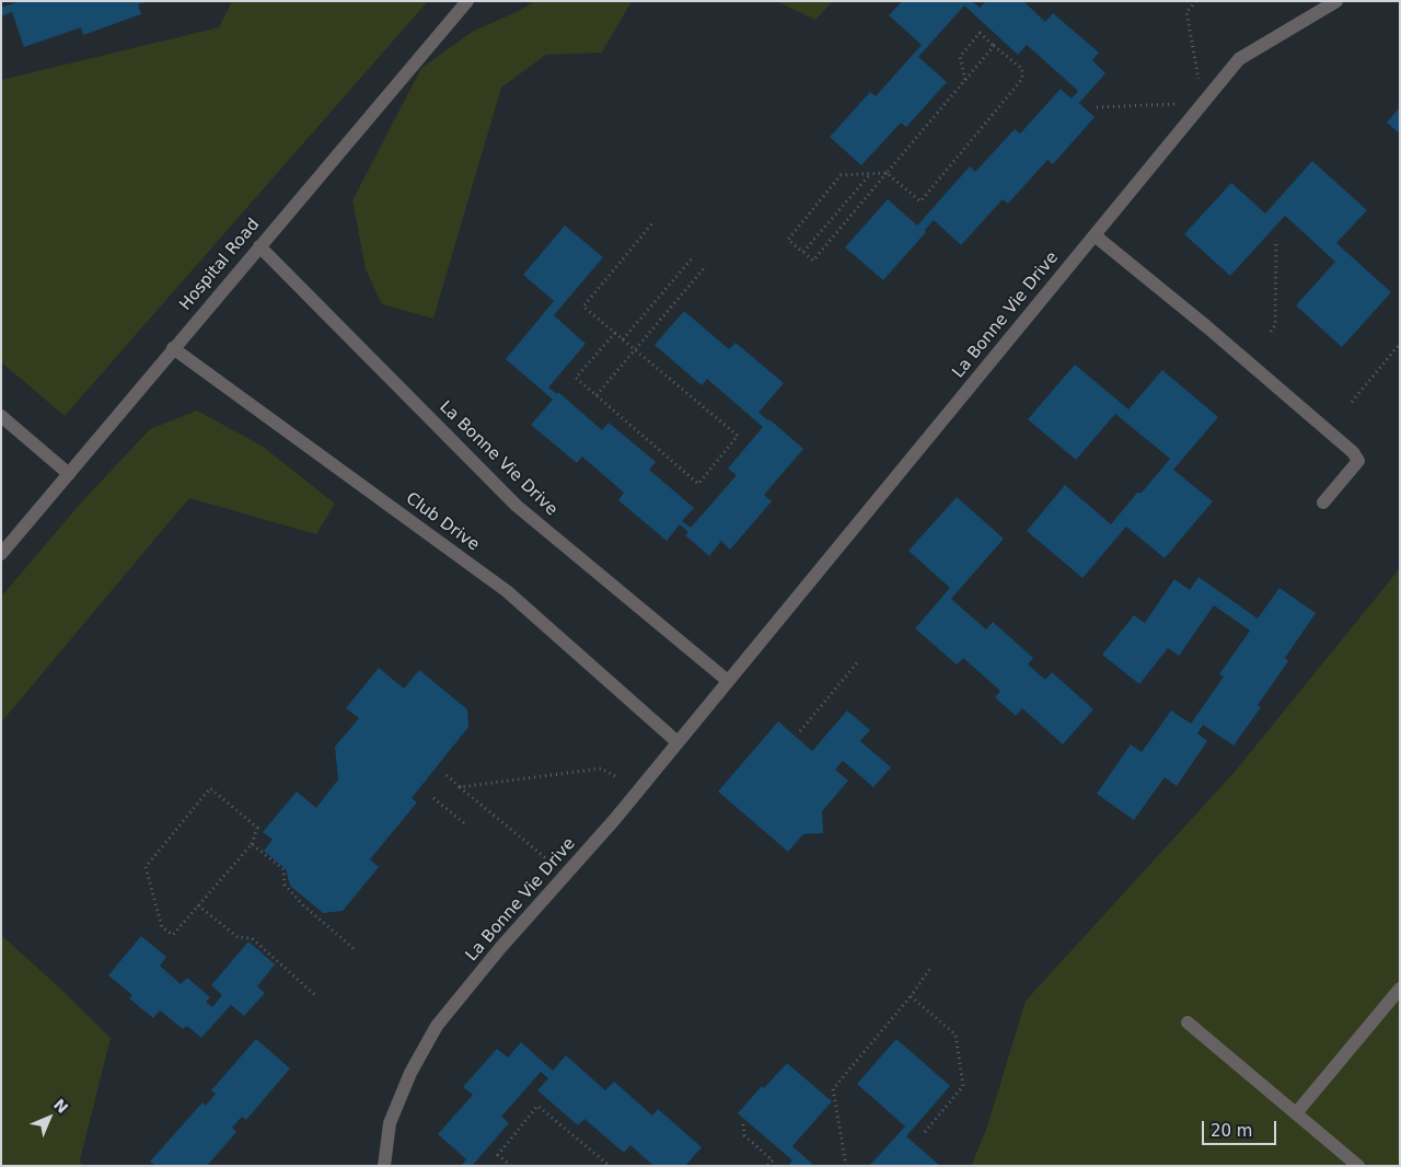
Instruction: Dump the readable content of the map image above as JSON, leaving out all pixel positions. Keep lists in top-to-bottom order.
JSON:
{
  "streets": {
    "street": ["Hospital Road", "La Bonne Vie Drive", "Club Drive"]
  },
  "crossings": [
    ["Hospital Road", "La Bonne Vie Drive"],
    ["Hospital Road", "Club Drive"],
    ["La Bonne Vie Drive", "Club Drive"]
  ],
  "scale_bar": "20 m",
  "north": "top right"
}
